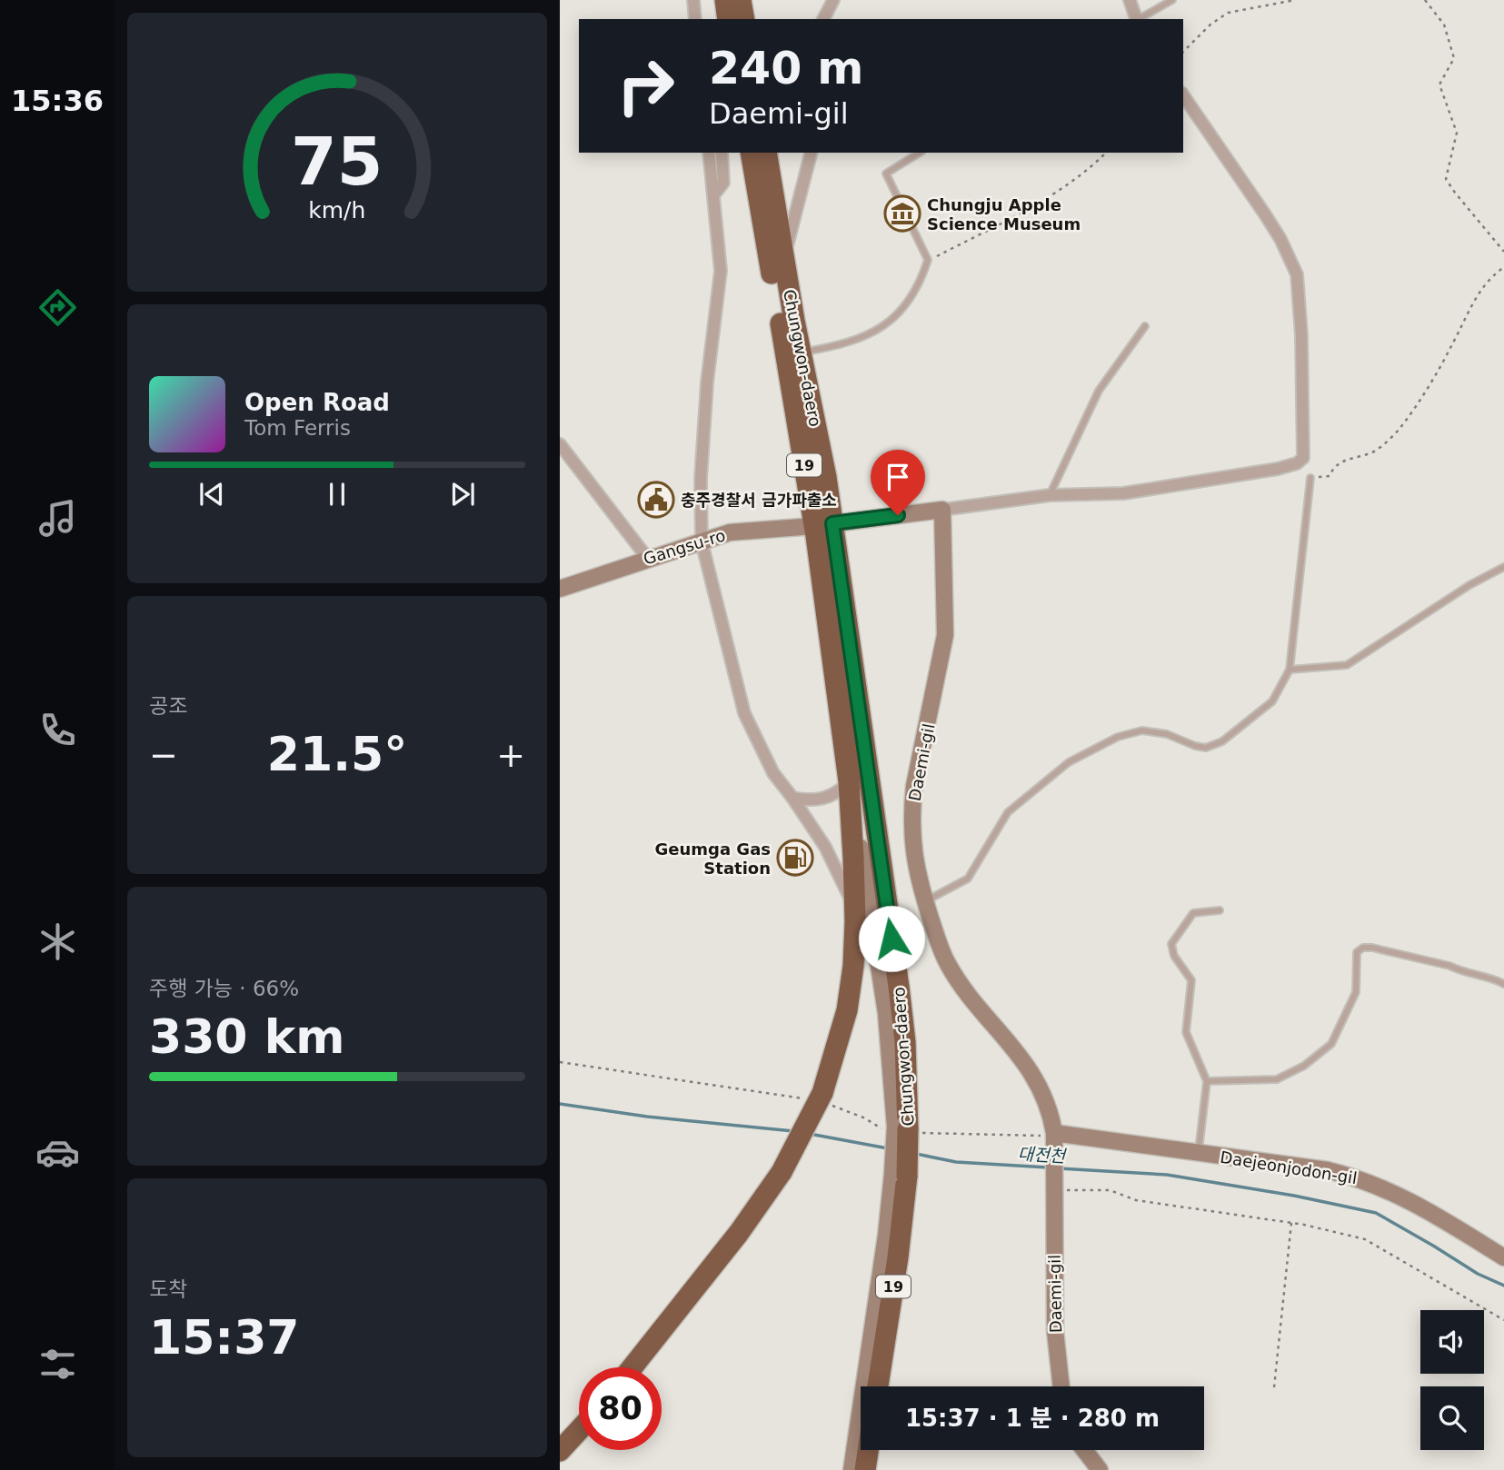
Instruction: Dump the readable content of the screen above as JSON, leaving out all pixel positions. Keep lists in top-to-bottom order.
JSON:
{
  "streets": {
    "highway": ["Chungwon-daero", "19"],
    "street": ["Gangsu-ro", "Daemi-gil", "Daejeonjodon-gil"]
  },
  "crossings": [
    ["Chungwon-daero", "Gangsu-ro"],
    ["Daemi-gil", "Daejeonjodon-gil"]
  ],
  "water": ["대전천"],
  "places": {
    "museum": ["Chungju Apple Science Museum"],
    "public building": ["충주경찰서 금가파출소"],
    "fuel station": ["Geumga Gas Station"]
  },
  "page": {
    "tabs": "15:36",
    "turn": ["240 m", "Daemi-gil"],
    "song": ["Open Road", "Tom Ferris"],
    "tile": [
      "공조",
      ["주행 가능 · 66%", "330 km"],
      ["도착", "15:37"]
    ],
    "heat": ["−", "21.5°", "+"],
    "limit": "80",
    "trip": "15:37 · 1 분 · 280 m",
    "gauge": ["75", "km/h"]
  }
}
